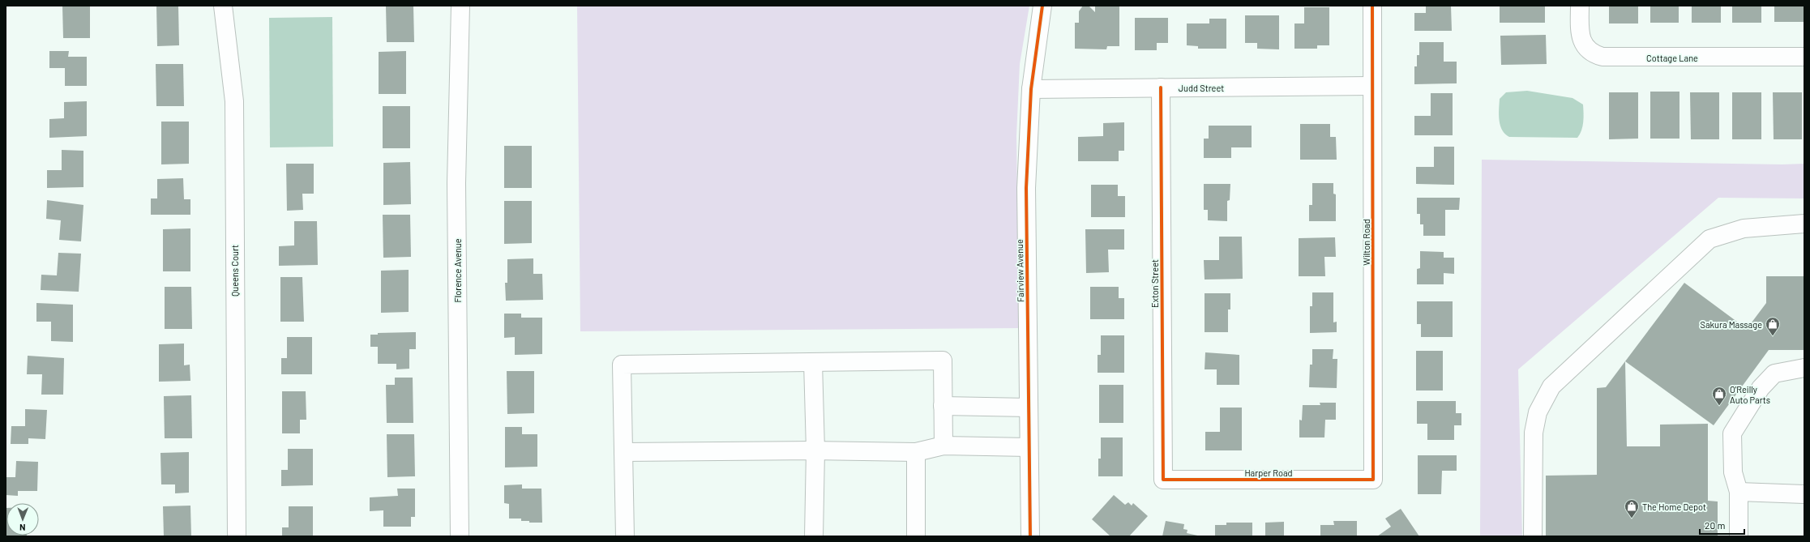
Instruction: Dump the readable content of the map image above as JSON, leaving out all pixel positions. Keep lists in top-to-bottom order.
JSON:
{
  "streets": {
    "street": [
      "Cottage Lane",
      "Judd Street",
      "Wilton Road",
      "Queens Court",
      "Florence Avenue",
      "Fairview Avenue",
      "Exton Street",
      "Harper Road"
    ]
  },
  "crossings": [
    ["Judd Street", "Wilton Road"],
    ["Judd Street", "Fairview Avenue"],
    ["Judd Street", "Exton Street"],
    ["Wilton Road", "Harper Road"],
    ["Exton Street", "Harper Road"]
  ],
  "places": {
    "shop": ["Sakura Massage", "O'Reilly Auto Parts", "The Home Depot"]
  },
  "scale_bar": "20 m",
  "north": "bottom"
}
